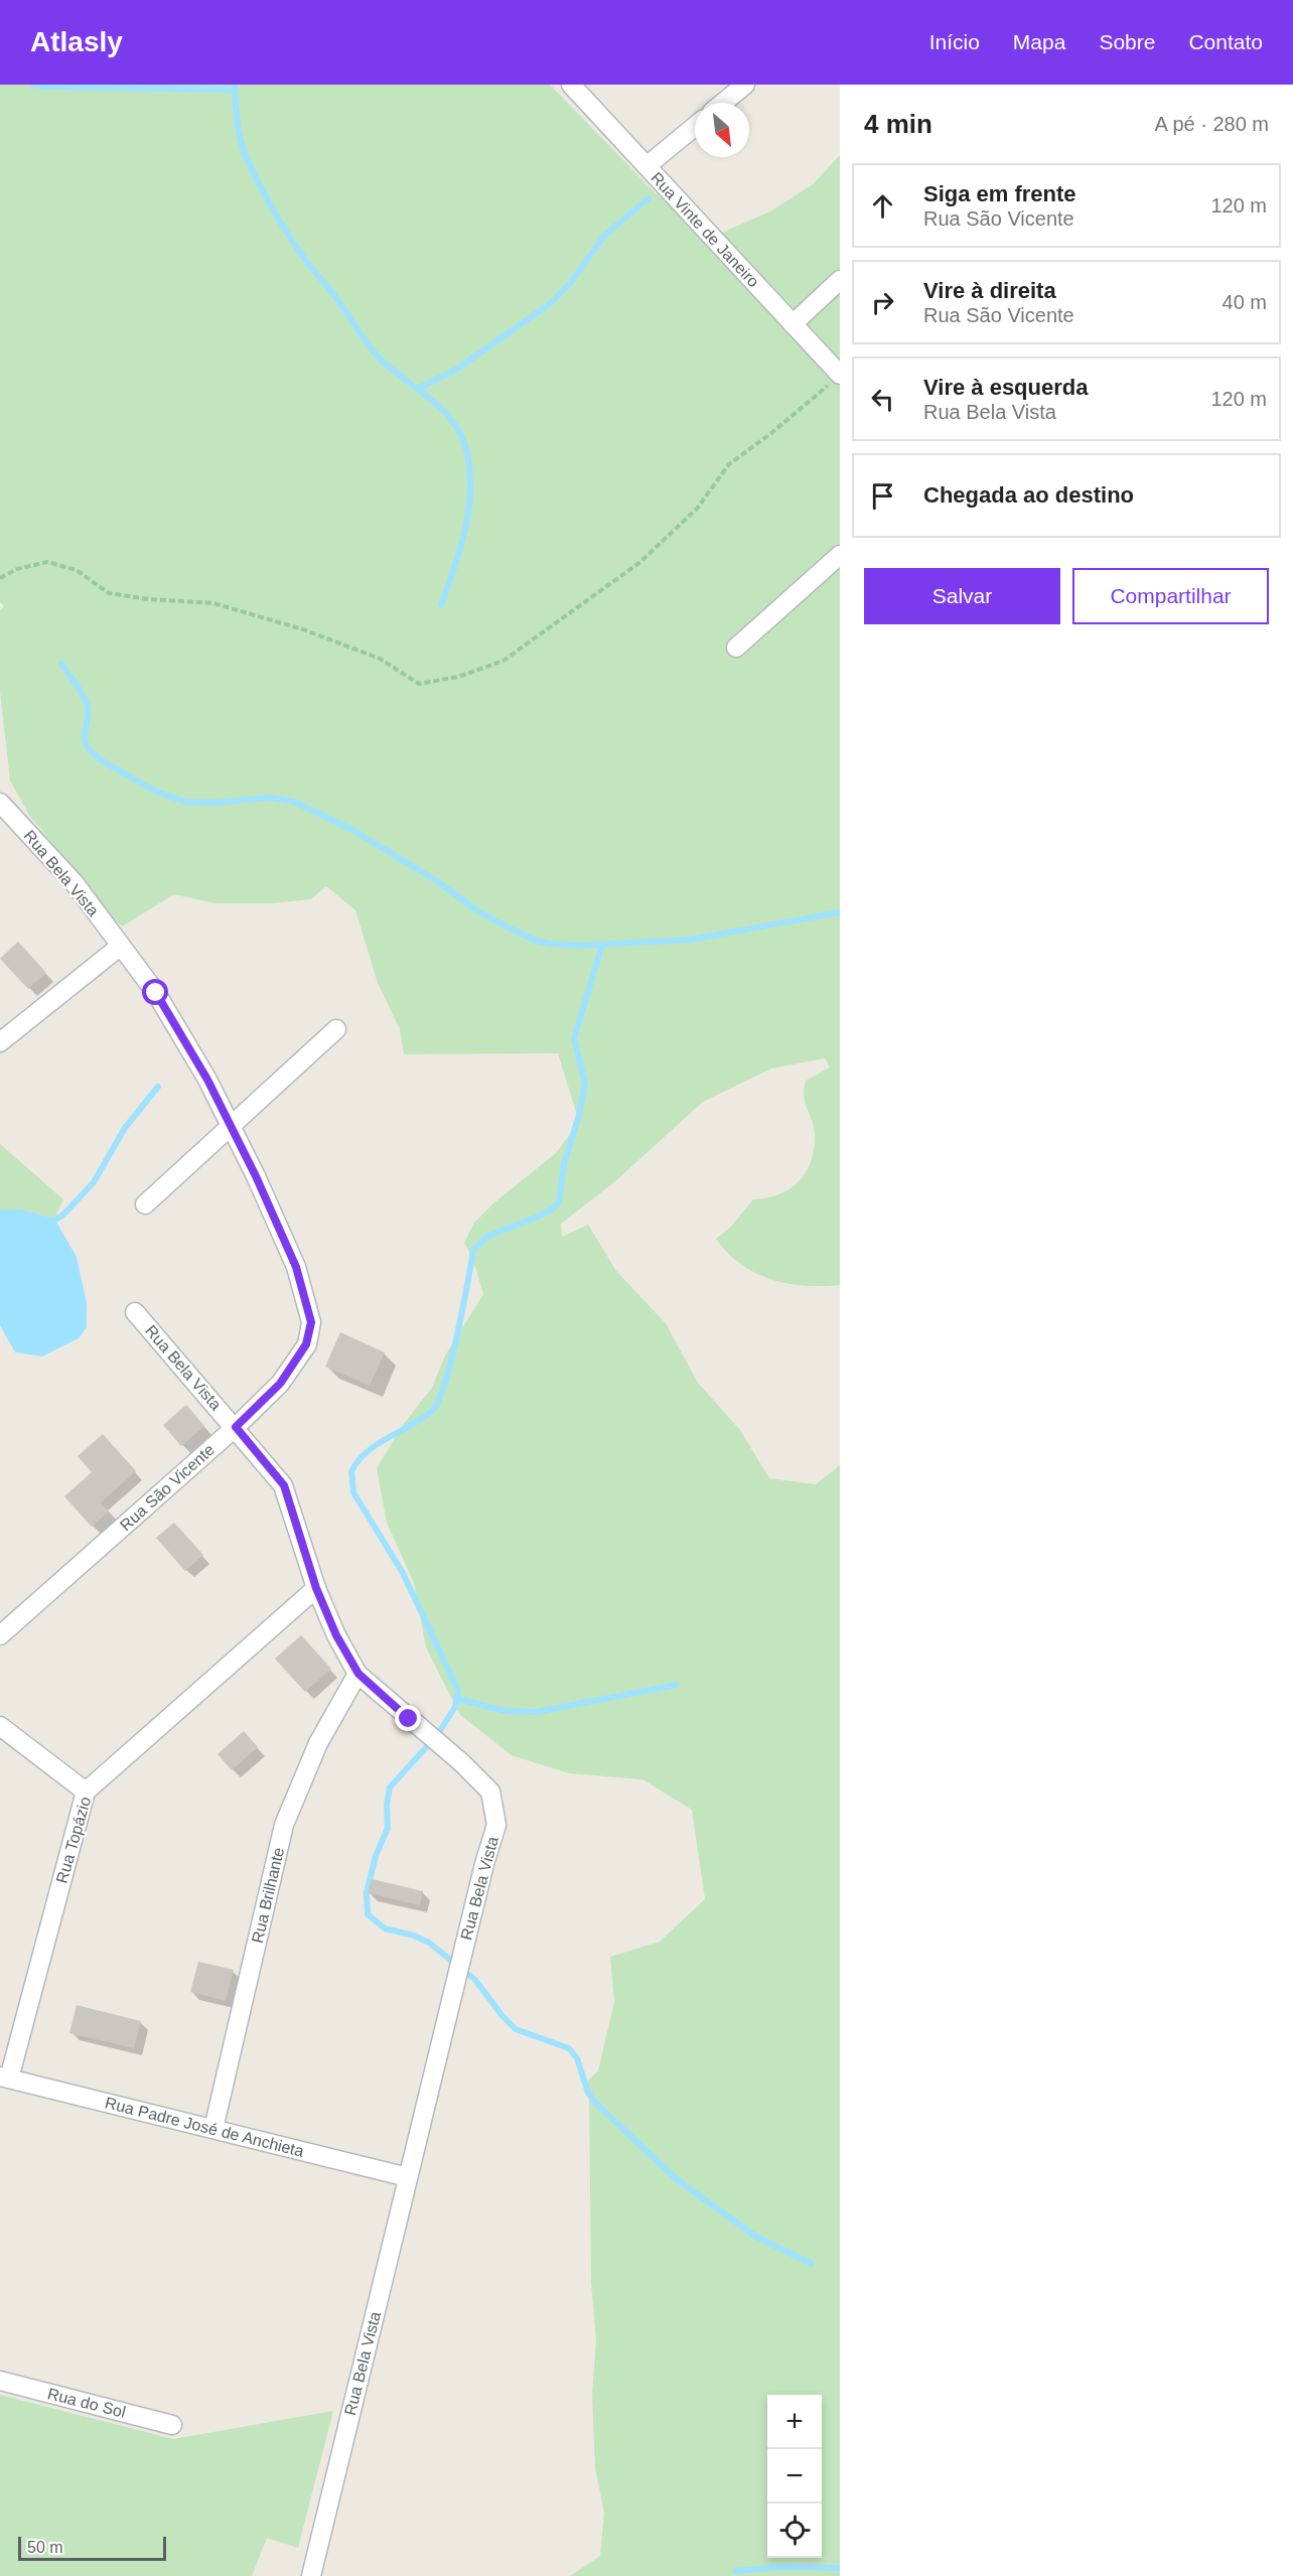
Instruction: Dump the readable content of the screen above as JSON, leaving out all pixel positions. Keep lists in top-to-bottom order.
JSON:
{
  "streets": {
    "street": [
      "Rua Vinte de Janeiro",
      "Rua Bela Vista",
      "Rua São Vicente",
      "Rua Topázio",
      "Rua Brilhante",
      "Rua Padre José de Anchieta",
      "Rua do Sol"
    ]
  },
  "crossings": [
    ["Rua Bela Vista", "Rua São Vicente"],
    ["Rua Bela Vista", "Rua Topázio"],
    ["Rua Bela Vista", "Rua Brilhante"],
    ["Rua Bela Vista", "Rua Padre José de Anchieta"],
    ["Rua Topázio", "Rua Padre José de Anchieta"],
    ["Rua Brilhante", "Rua Padre José de Anchieta"]
  ],
  "scale_bar": "50 m",
  "north": "bottom right",
  "page": {
    "header": "Atlasly",
    "nav": [
      "Início",
      "Mapa",
      "Sobre",
      "Contato"
    ],
    "heading": ["4 min", "A pé · 280 m"],
    "list": [
      ["Siga em frente", "Rua São Vicente", "120 m"],
      ["Vire à direita", "Rua São Vicente", "40 m"],
      ["Vire à esquerda", "Rua Bela Vista", "120 m"],
      "Chegada ao destino"
    ],
    "buttons": ["Salvar", "Compartilhar"],
    "map_buttons": ["+", "−"],
    "scale": "50 m"
  }
}
